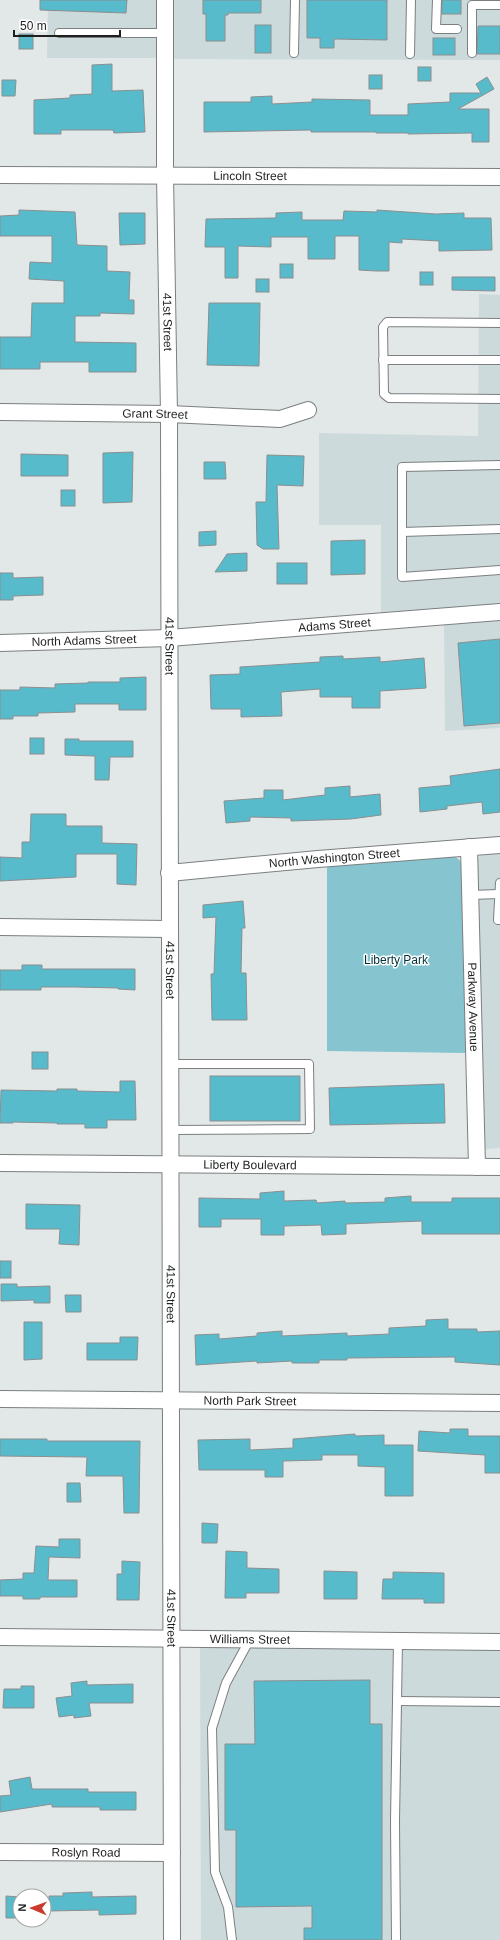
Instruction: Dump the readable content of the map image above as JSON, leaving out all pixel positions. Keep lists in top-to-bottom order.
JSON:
{
  "streets": {
    "street": [
      "Lincoln Street",
      "41st Street",
      "Grant Street",
      "Adams Street",
      "North Adams Street",
      "North Washington Street",
      "Parkway Avenue",
      "Liberty Boulevard",
      "North Park Street",
      "Williams Street",
      "Roslyn Road"
    ]
  },
  "crossings": [
    ["Lincoln Street", "41st Street"],
    ["41st Street", "Grant Street"],
    ["41st Street", "Adams Street"],
    ["41st Street", "North Adams Street"],
    ["41st Street", "North Washington Street"],
    ["41st Street", "Liberty Boulevard"],
    ["41st Street", "North Park Street"],
    ["41st Street", "Williams Street"],
    ["41st Street", "Roslyn Road"],
    ["Adams Street", "North Adams Street"],
    ["North Washington Street", "Parkway Avenue"],
    ["Parkway Avenue", "Liberty Boulevard"]
  ],
  "parks": ["Liberty Park"],
  "scale_bar": "50 m",
  "north": "left"
}
